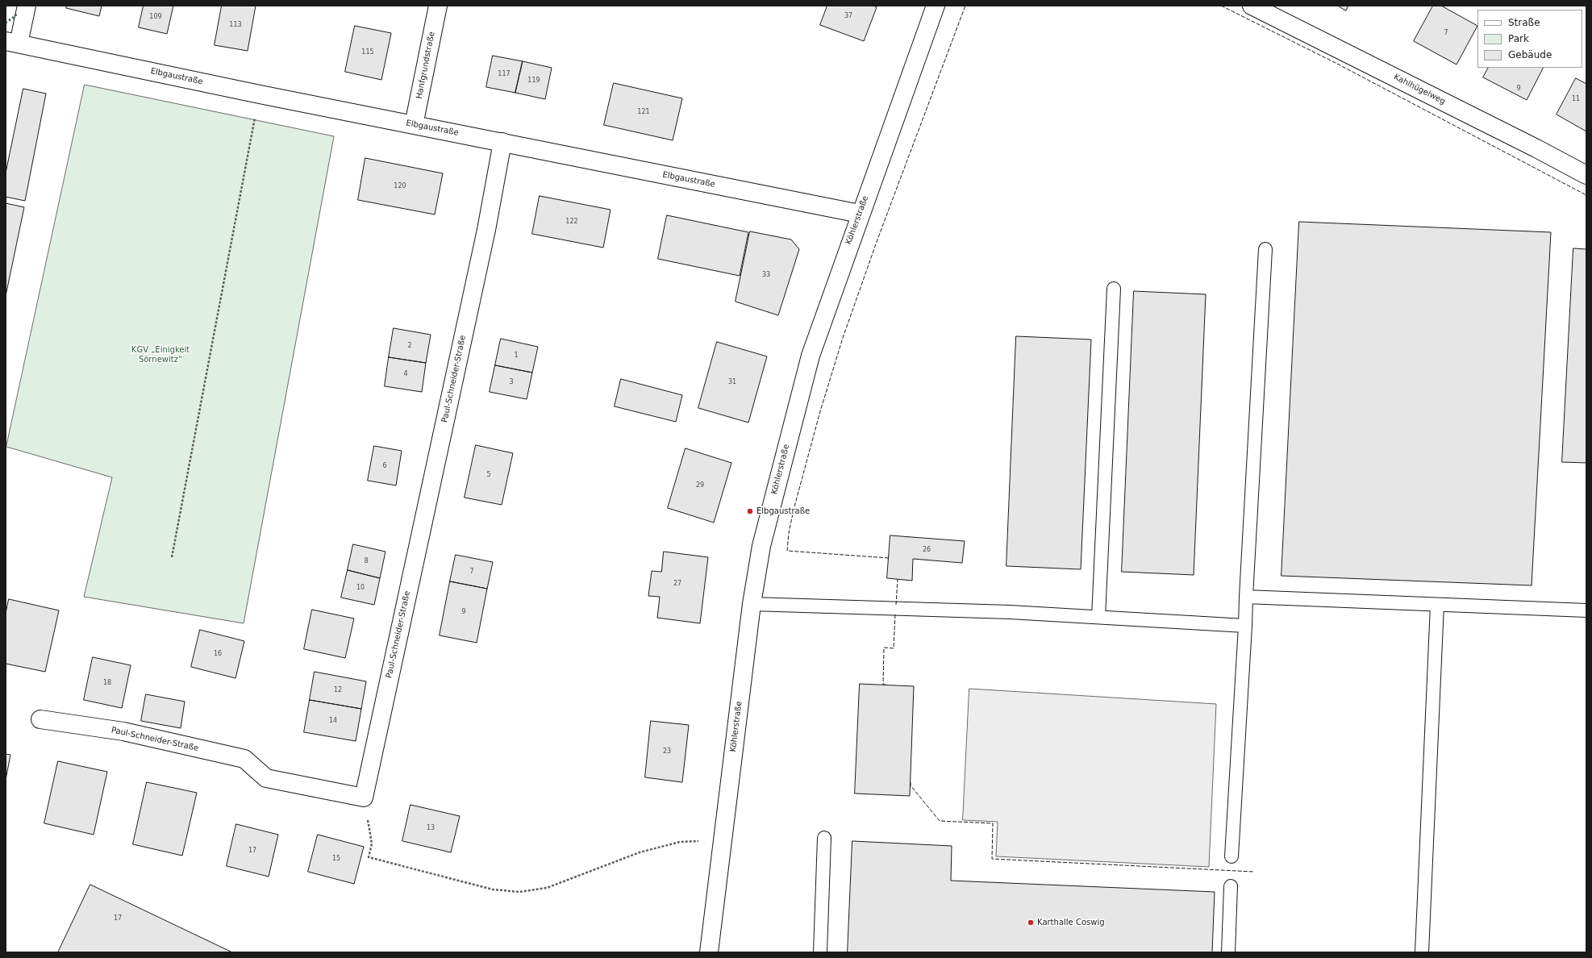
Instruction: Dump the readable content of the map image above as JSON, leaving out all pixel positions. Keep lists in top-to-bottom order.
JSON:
{
  "streets": {
    "street": [
      "Hanfgrundstraße",
      "Elbgaustraße",
      "Kahlhügelweg",
      "Köhlerstraße",
      "Paul-Schneider-Straße"
    ]
  },
  "crossings": [
    ["Hanfgrundstraße", "Elbgaustraße"],
    ["Elbgaustraße", "Köhlerstraße"],
    ["Elbgaustraße", "Paul-Schneider-Straße"]
  ],
  "parks": ["KGV „Einigkeit Sörnewitz“"],
  "places": ["Elbgaustraße", "Karthalle Coswig"],
  "house_numbers": [
    "37",
    "109",
    "113",
    "7",
    "115",
    "117",
    "119",
    "9",
    "11",
    "121",
    "120",
    "122",
    "33",
    "2",
    "1",
    "4",
    "3",
    "31",
    "6",
    "5",
    "29",
    "26",
    "8",
    "7",
    "27",
    "10",
    "9",
    "16",
    "18",
    "12",
    "14",
    "23",
    "13",
    "17",
    "15",
    "17"
  ],
  "legend": ["Straße", "Park", "Gebäude"]
}
